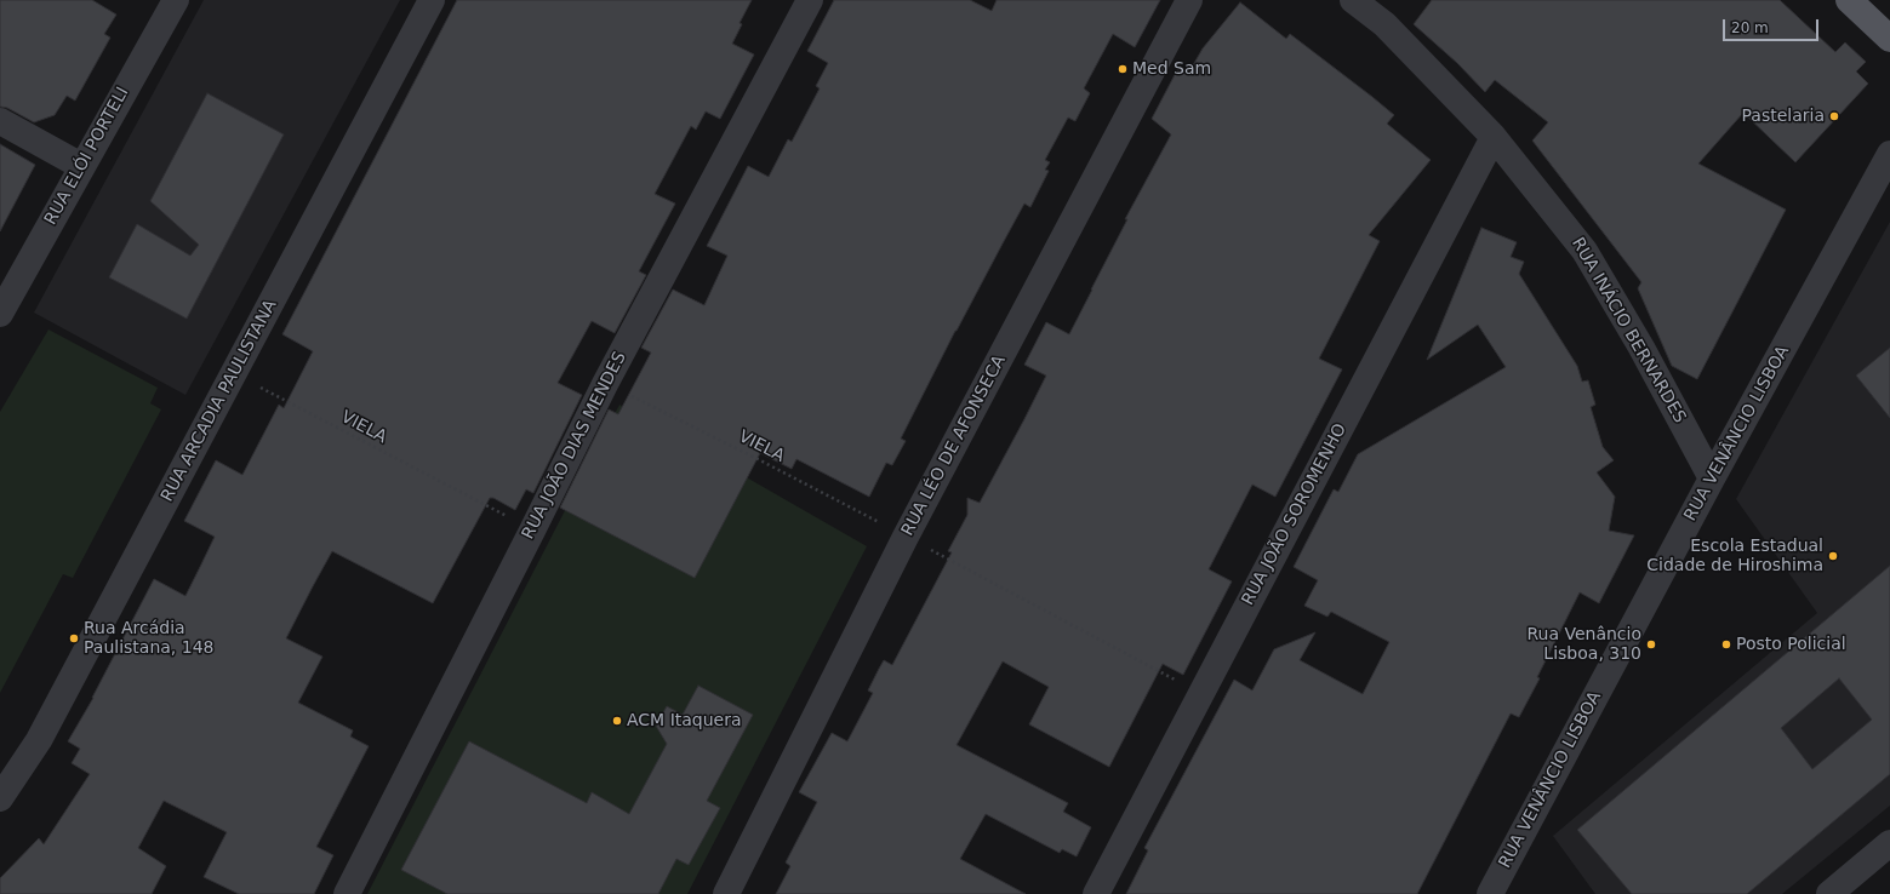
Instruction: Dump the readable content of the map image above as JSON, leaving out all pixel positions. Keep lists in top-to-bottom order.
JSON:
{
  "streets": {
    "street": [
      "RUA ELÓI PORTELI",
      "RUA INÁCIO BERNARDES",
      "RUA ARCADIA PAULISTANA",
      "RUA VENÂNCIO LISBOA",
      "RUA JOÃO DIAS MENDES",
      "RUA LÉO DE AFONSECA",
      "RUA JOÃO SOROMENHO"
    ],
    "path": ["VIELA"]
  },
  "crossings": [
    ["RUA INÁCIO BERNARDES", "RUA VENÂNCIO LISBOA"],
    ["RUA INÁCIO BERNARDES", "RUA JOÃO SOROMENHO"],
    ["RUA ARCADIA PAULISTANA", "VIELA"],
    ["VIELA", "RUA JOÃO DIAS MENDES"],
    ["VIELA", "RUA LÉO DE AFONSECA"],
    ["VIELA", "RUA JOÃO SOROMENHO"]
  ],
  "places": [
    "Med Sam",
    "Pastelaria",
    "Escola Estadual Cidade de Hiroshima",
    "Rua Arcádia Paulistana, 148",
    "Rua Venâncio Lisboa, 310",
    "Posto Policial",
    "ACM Itaquera"
  ],
  "scale_bar": "20 m"
}
